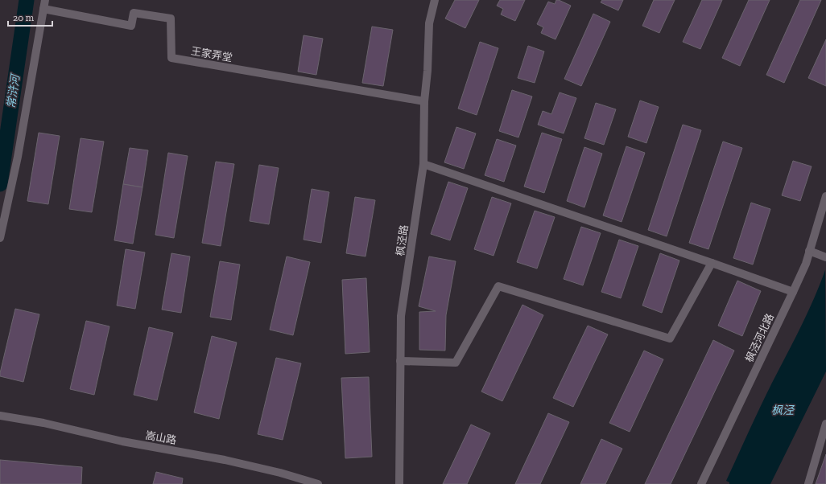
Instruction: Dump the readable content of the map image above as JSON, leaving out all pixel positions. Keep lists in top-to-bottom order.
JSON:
{
  "streets": {
    "street": [
      "王家弄堂",
      "枫泾路",
      "枫泾河北路",
      "嵩山路"
    ]
  },
  "crossings": [
    ["王家弄堂", "枫泾路"]
  ],
  "water": ["常浒河", "枫泾"],
  "scale_bar": "20 m"
}
